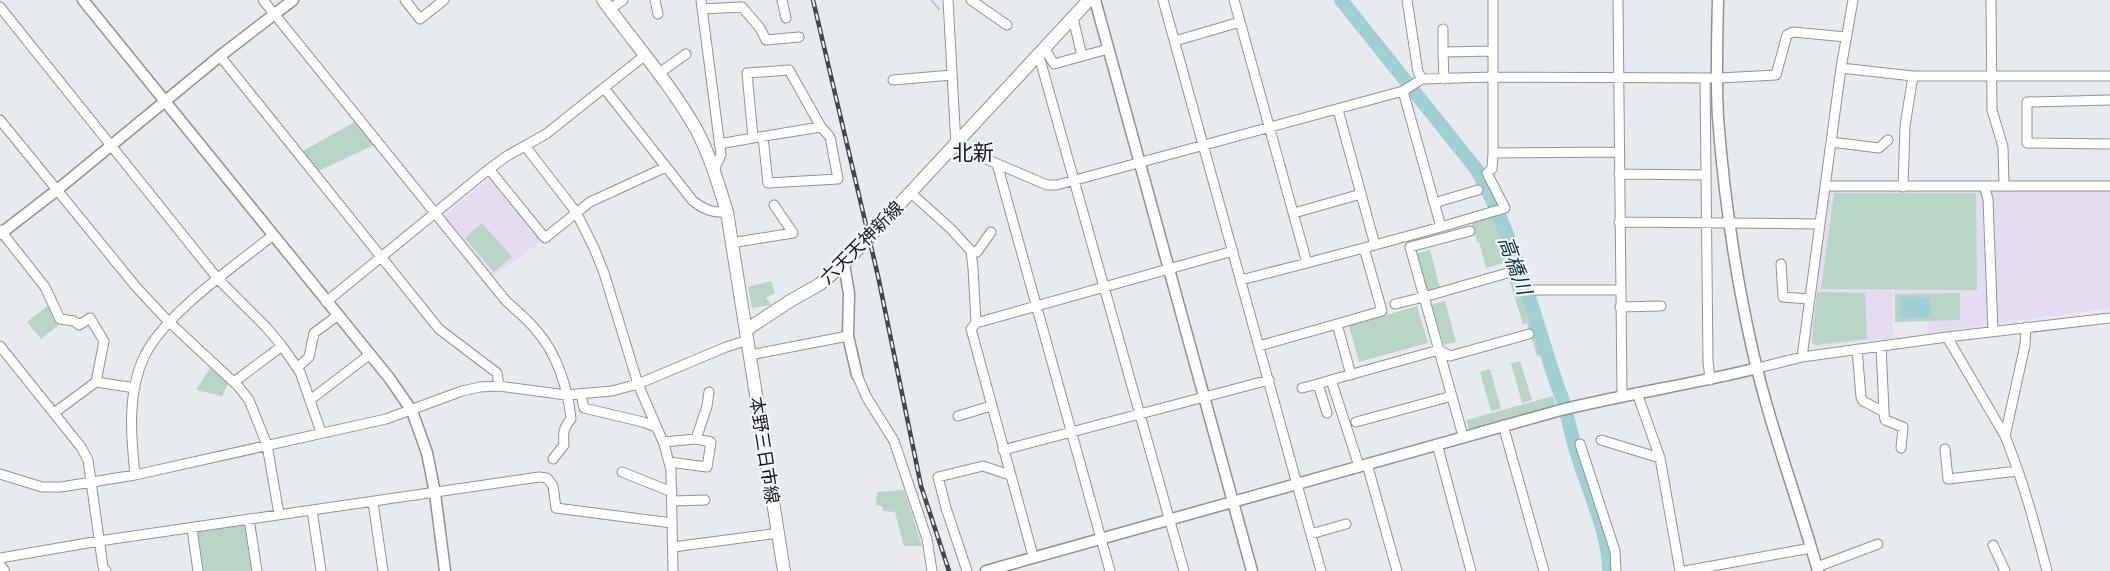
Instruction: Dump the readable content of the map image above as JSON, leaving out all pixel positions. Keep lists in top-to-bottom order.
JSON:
{
  "streets": {
    "main road": ["六天天神新線", "本野三日市線"]
  },
  "crossings": [
    ["六天天神新線", "本野三日市線"]
  ],
  "districts": ["北新"],
  "water": ["高橋川"]
}
